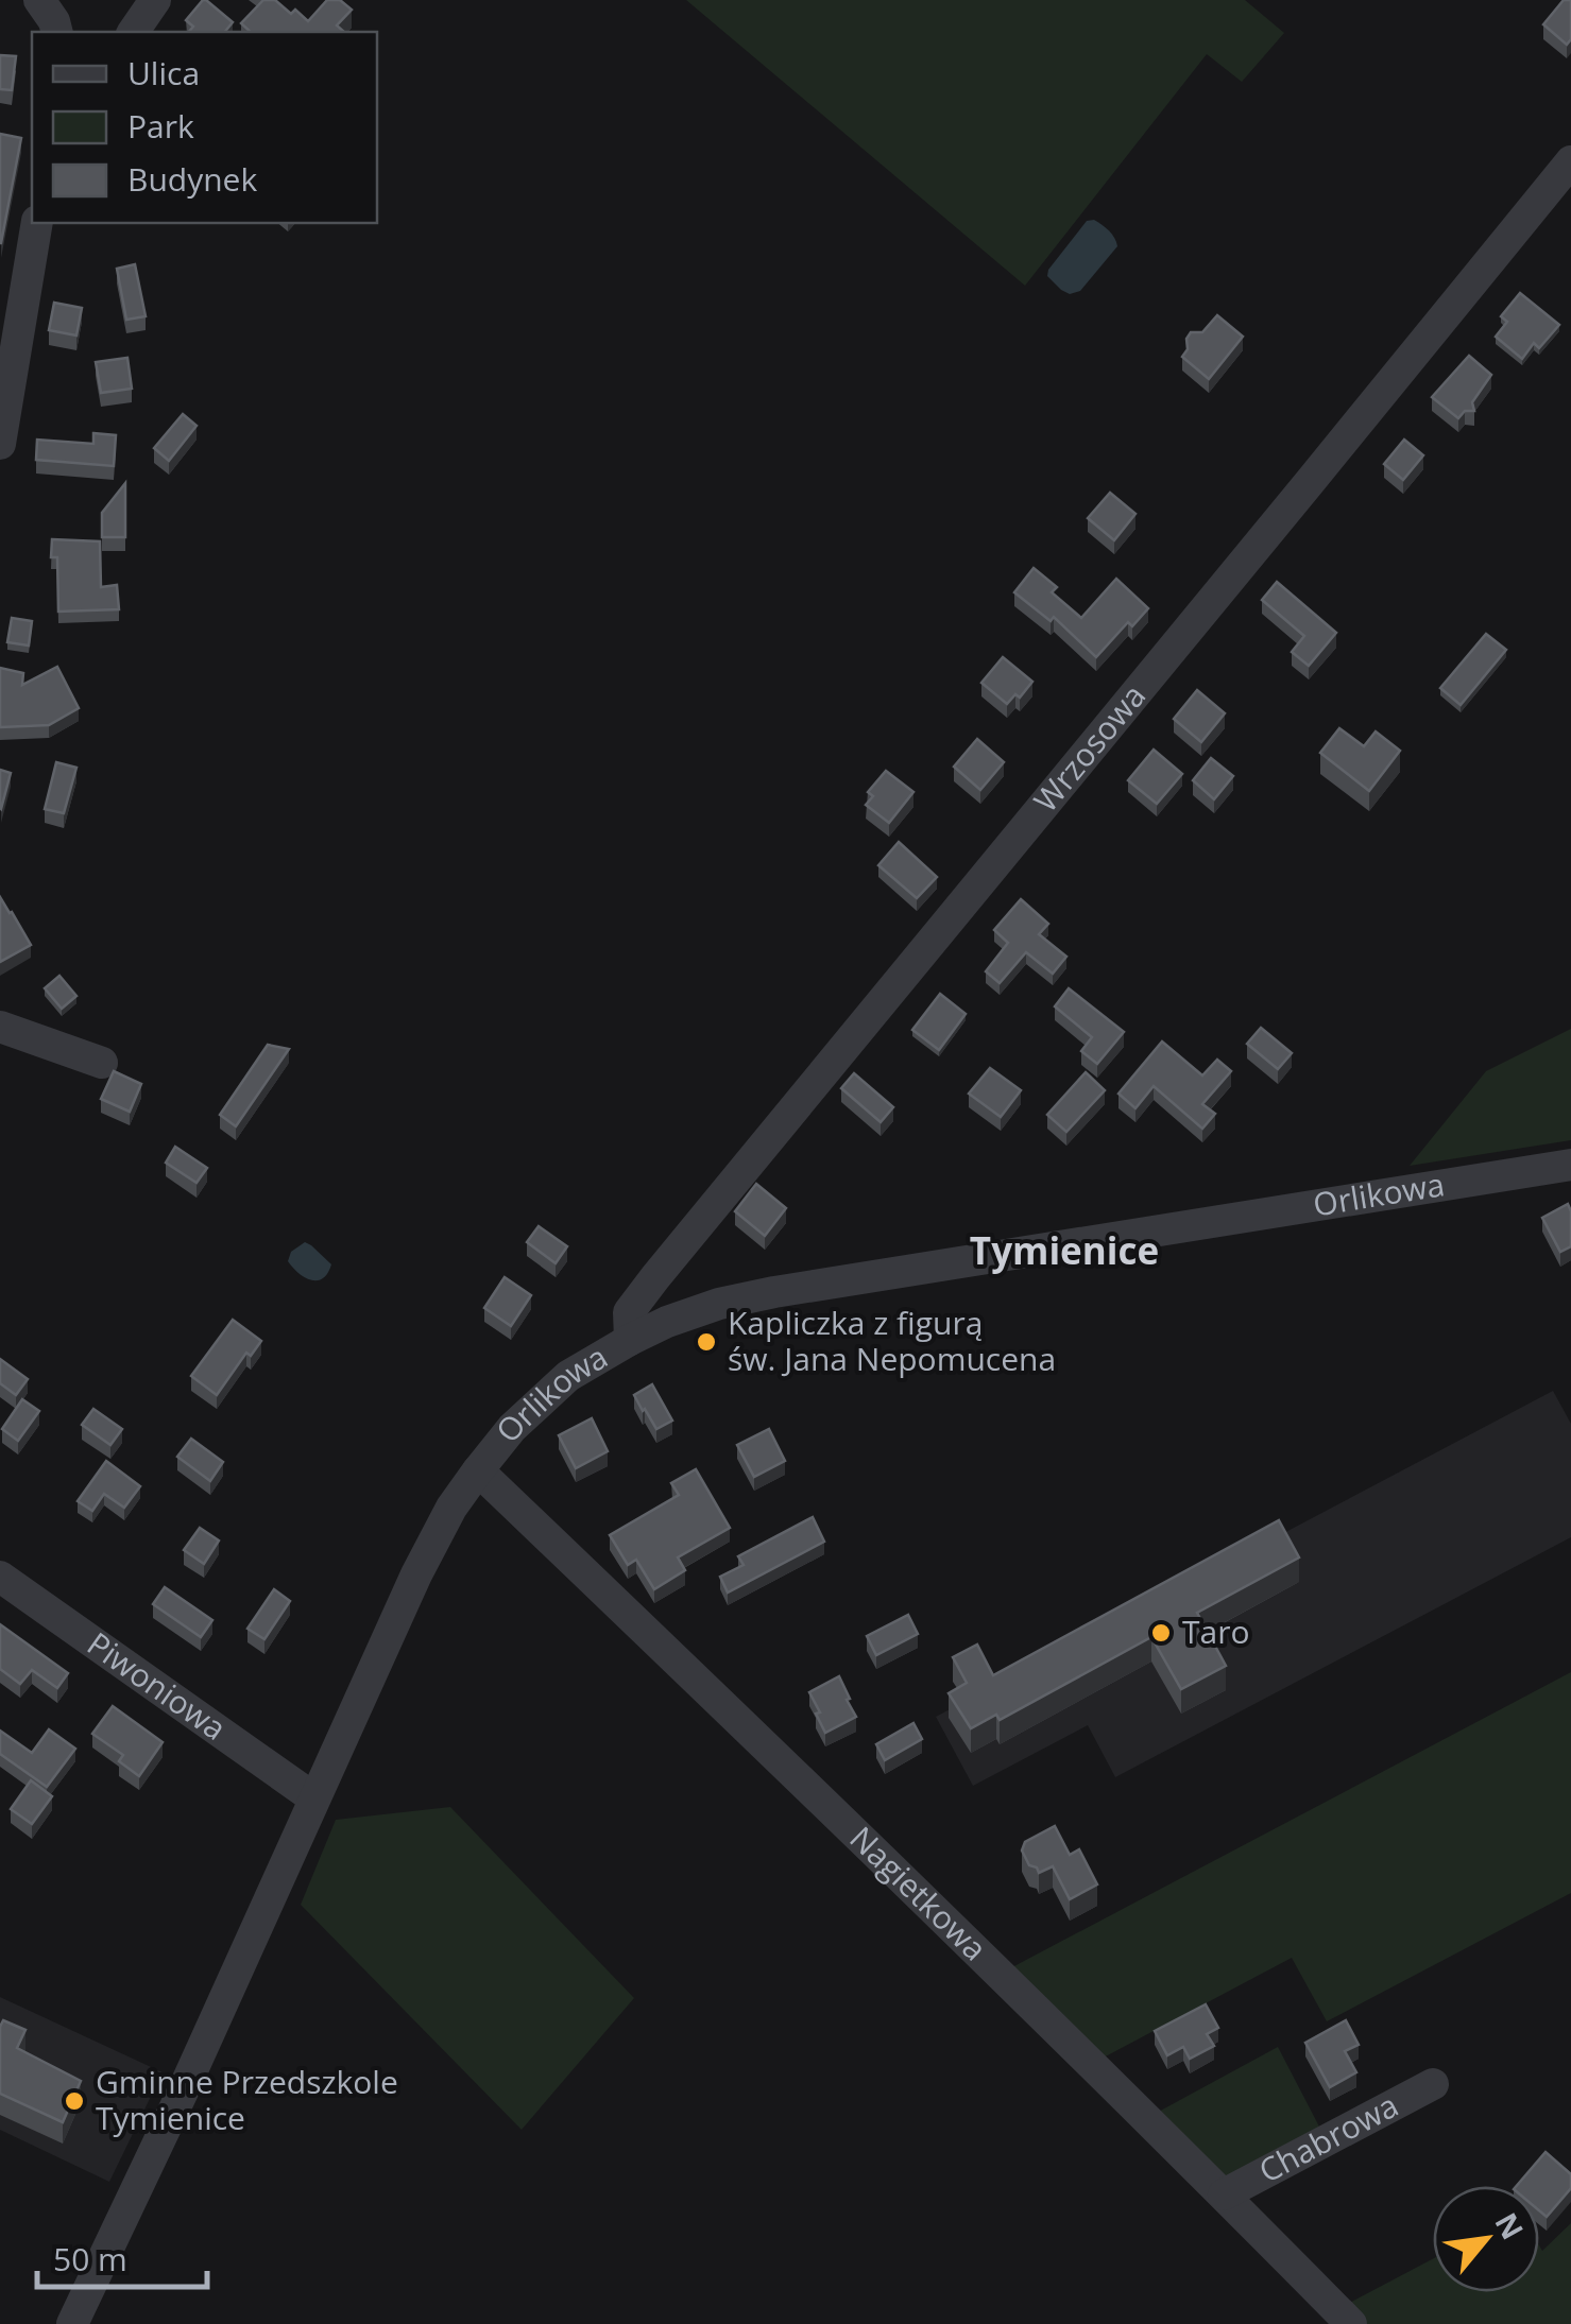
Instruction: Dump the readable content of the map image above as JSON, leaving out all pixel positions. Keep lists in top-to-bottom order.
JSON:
{
  "streets": {
    "street": [
      "Wrzosowa",
      "Orlikowa",
      "Piwoniowa",
      "Nagietkowa",
      "Chabrowa"
    ]
  },
  "crossings": [
    ["Wrzosowa", "Orlikowa"],
    ["Orlikowa", "Piwoniowa"],
    ["Orlikowa", "Nagietkowa"],
    ["Nagietkowa", "Chabrowa"]
  ],
  "districts": ["Tymienice"],
  "places": ["Kapliczka z figurą św. Jana Nepomucena", "Taro", "Gminne Przedszkole Tymienice"],
  "legend": ["Ulica", "Park", "Budynek"],
  "scale_bar": "50 m",
  "north": "top right"
}
